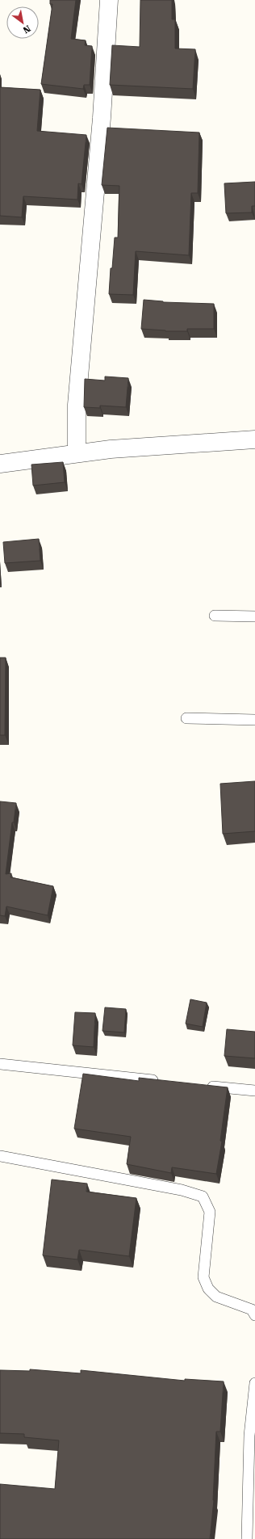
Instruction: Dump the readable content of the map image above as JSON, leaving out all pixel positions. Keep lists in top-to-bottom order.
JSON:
{
  "north": "bottom right"
}
